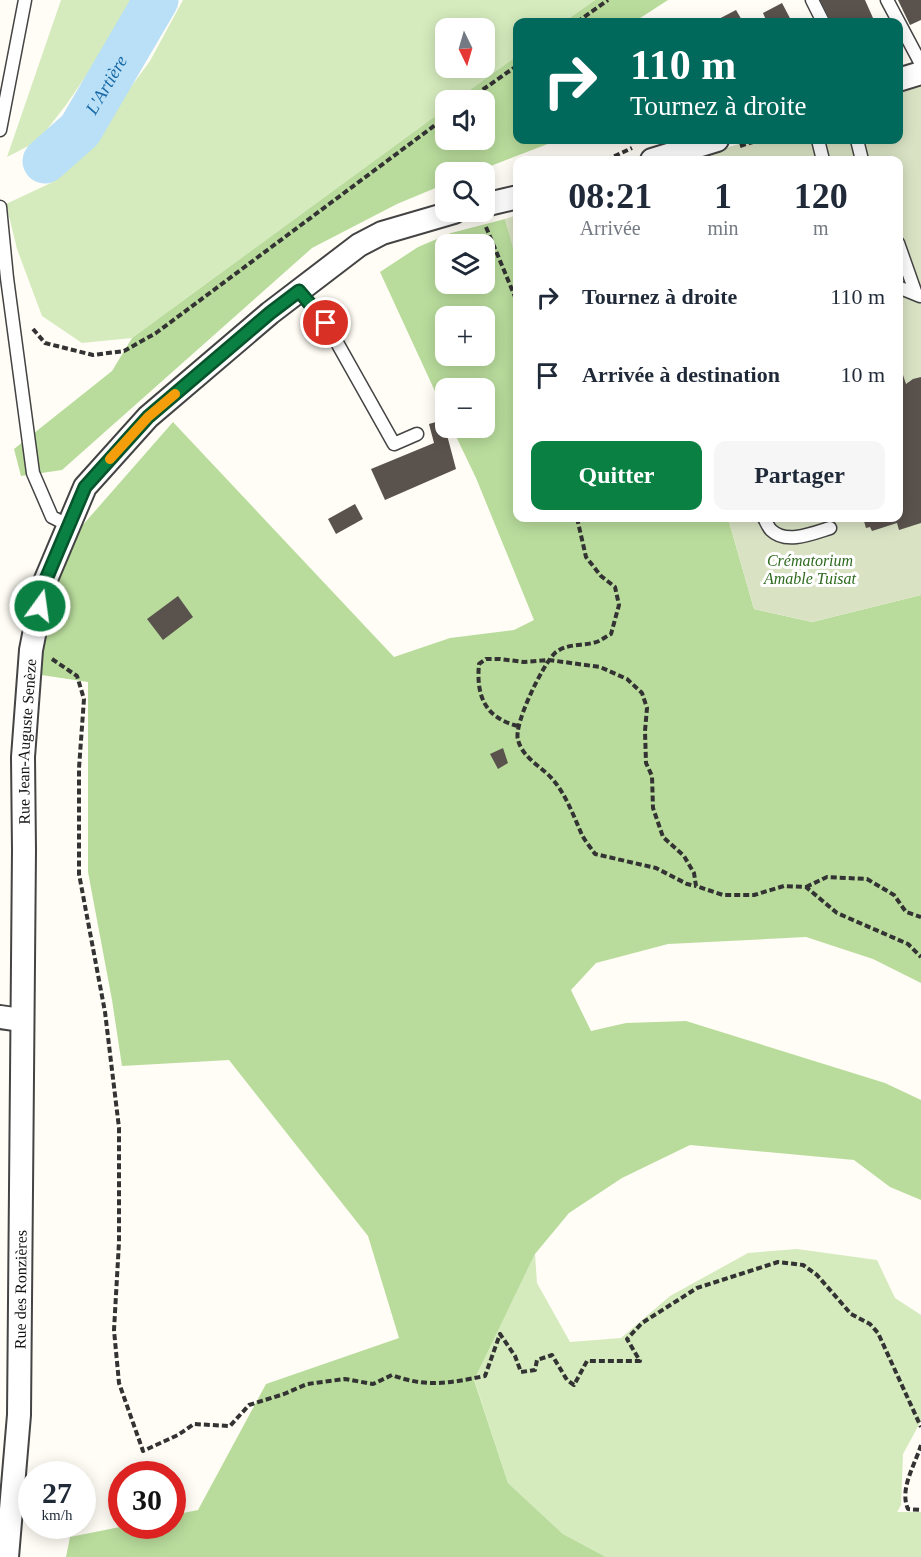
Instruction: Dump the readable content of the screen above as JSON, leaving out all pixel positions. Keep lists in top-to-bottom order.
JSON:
{
  "streets": {
    "street": ["Rue Jean-Auguste Senèze", "Rue des Ronzières"]
  },
  "crossings": [
    ["Rue Jean-Auguste Senèze", "Rue des Ronzières"]
  ],
  "water": ["L'Artière"],
  "parks": ["Crématorium Amable Tuisat"],
  "north": "bottom",
  "page": {
    "map_buttons": ["+", "−"],
    "turn": ["110 m", "Tournez à droite"],
    "eta": [
      "08:21",
      "Arrivée",
      "1",
      "min",
      "120",
      "m"
    ],
    "list": [
      {
        "name": "Tournez à droite",
        "value": "110 m"
      },
      {
        "name": "Arrivée à destination",
        "value": "10 m"
      }
    ],
    "buttons": ["Quitter", "Partager"],
    "speed": "27 km/h",
    "limit": "30"
  }
}
